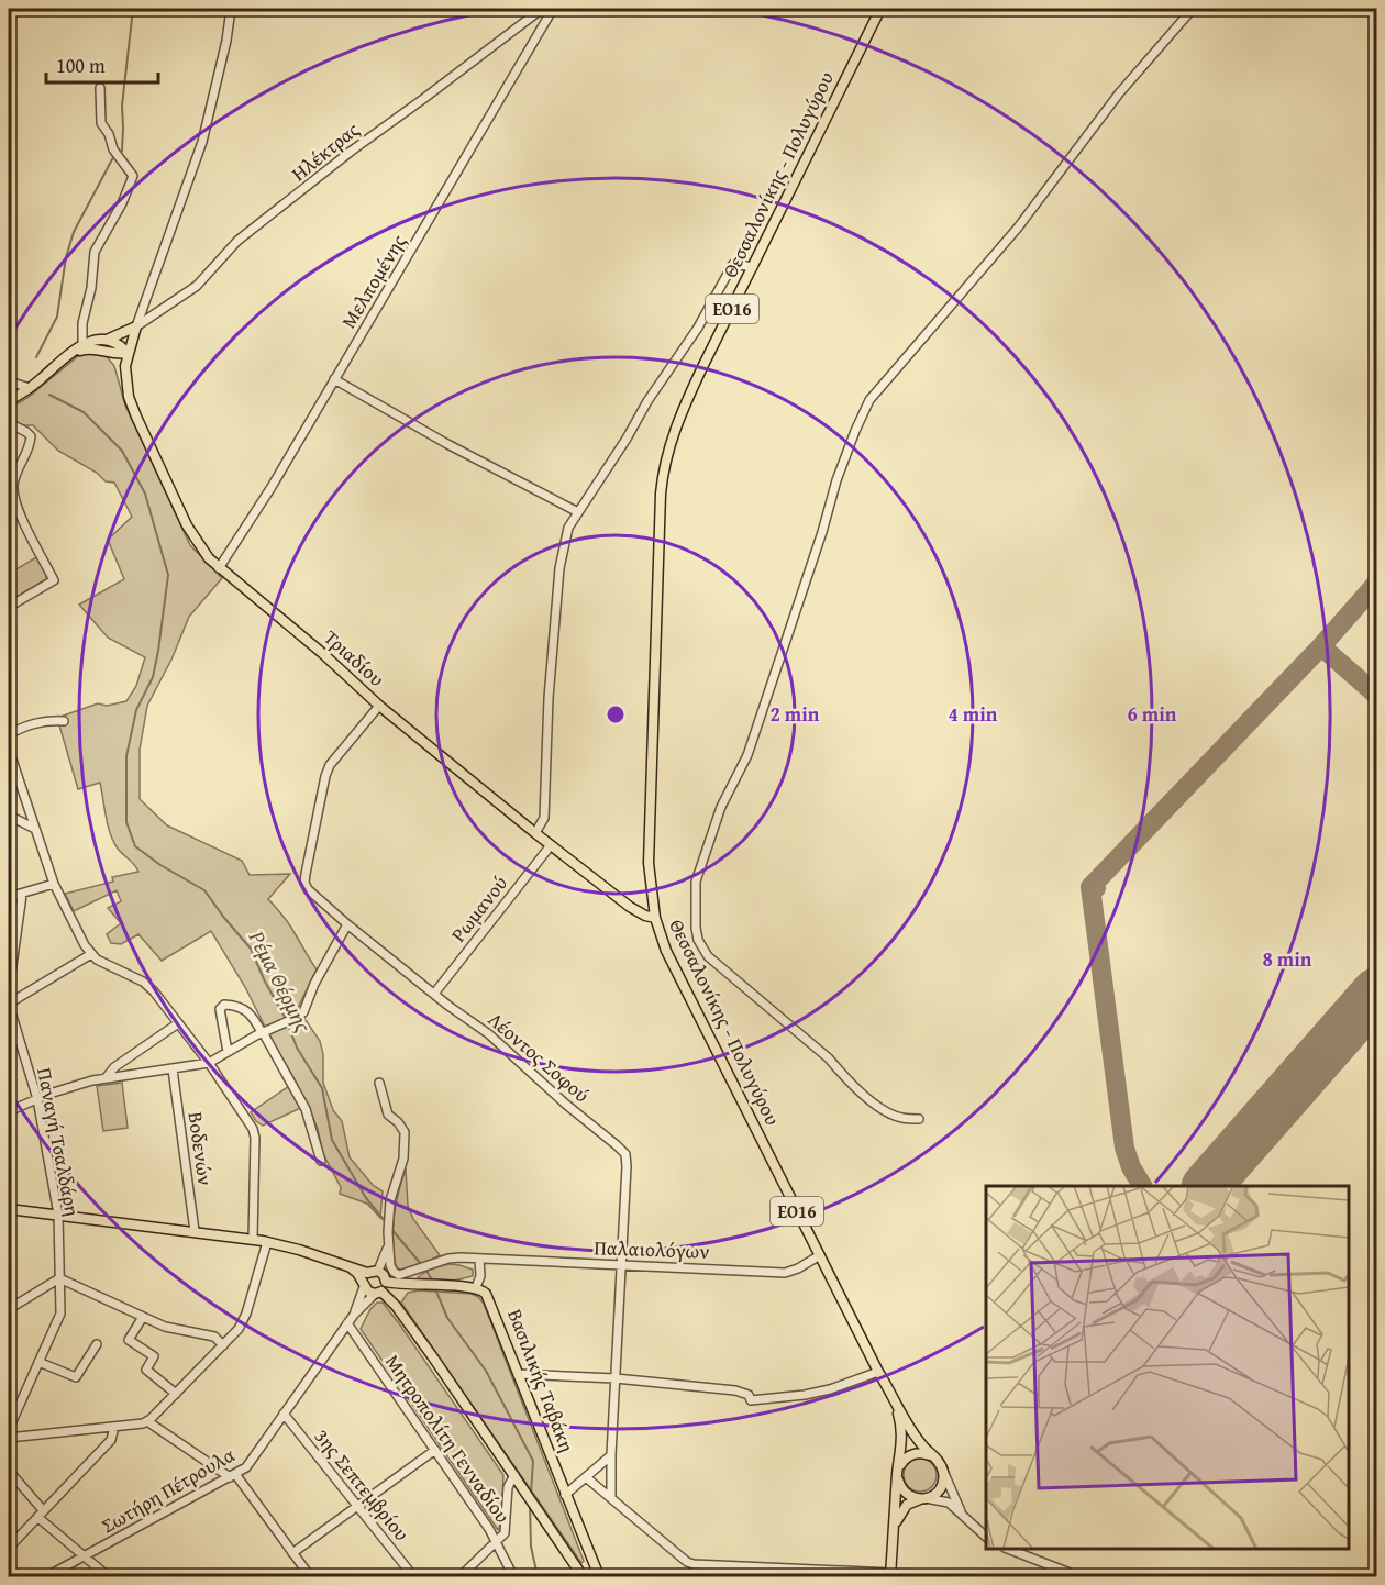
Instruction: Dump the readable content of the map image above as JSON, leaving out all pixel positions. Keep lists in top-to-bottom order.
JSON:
{
  "streets": {
    "main road": [
      "Θεσσαλονίκης - Πολυγύρου",
      "ΕΟ16",
      "Τριαδίου",
      "Βασιλικής Ταβάκη"
    ],
    "street": [
      "Ηλέκτρας",
      "Μελπομένης",
      "Ρωμανού",
      "Λέοντος Σοφού",
      "Παναγή Τσαλδάρη",
      "Βοδενών",
      "Παλαιολόγων",
      "Μητροπολίτη Γενναδίου",
      "3ης Σεπτεμβρίου",
      "Σωτήρη Πέτρουλα"
    ]
  },
  "crossings": [
    ["Ηλέκτρας", "Τριαδίου"],
    ["Θεσσαλονίκης - Πολυγύρου", "ΕΟ16"],
    ["Θεσσαλονίκης - Πολυγύρου", "Τριαδίου"],
    ["Θεσσαλονίκης - Πολυγύρου", "Παλαιολόγων"],
    ["Μελπομένης", "Τριαδίου"],
    ["Τριαδίου", "Ρωμανού"],
    ["Τριαδίου", "Λέοντος Σοφού"],
    ["Ρωμανού", "Λέοντος Σοφού"],
    ["Λέοντος Σοφού", "Παλαιολόγων"],
    ["Μητροπολίτη Γενναδίου", "Σωτήρη Πέτρουλα"],
    ["3ης Σεπτεμβρίου", "Σωτήρη Πέτρουλα"]
  ],
  "water": ["Ρέμα Θέρμης"],
  "scale_bar": "100 m",
  "rings": [
    "2 min",
    "4 min",
    "6 min",
    "8 min"
  ]
}
